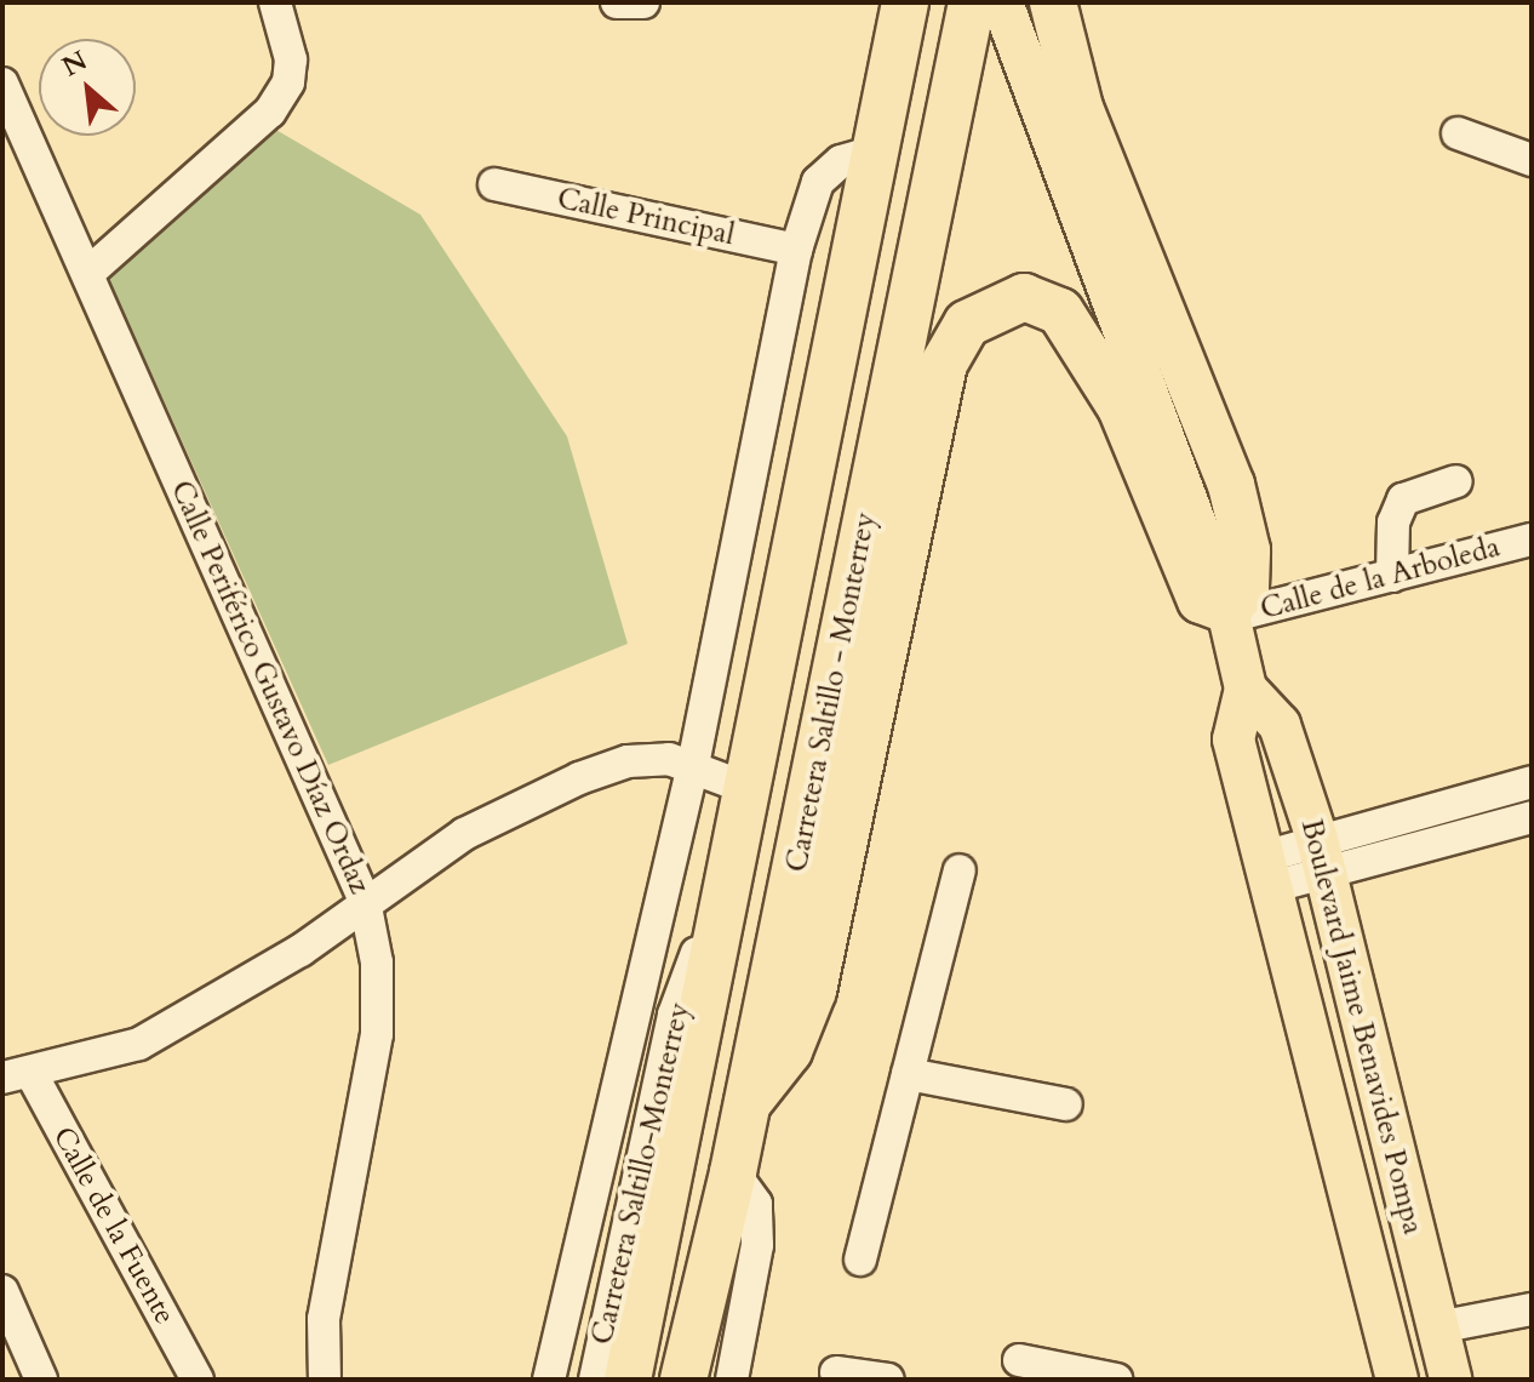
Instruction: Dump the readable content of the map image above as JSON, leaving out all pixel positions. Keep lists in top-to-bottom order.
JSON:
{
  "streets": {
    "highway": ["Carretera Saltillo - Monterrey"],
    "main road": ["Boulevard Jaime Benavides Pompa"],
    "street": [
      "Calle Principal",
      "Calle de la Arboleda",
      "Calle Periférico Gustavo Díaz Ordaz",
      "Carretera Saltillo-Monterrey",
      "Calle de la Fuente"
    ]
  },
  "crossings": [
    ["Calle de la Arboleda", "Boulevard Jaime Benavides Pompa"],
    ["Carretera Saltillo - Monterrey", "Carretera Saltillo-Monterrey"]
  ],
  "north": "top left"
}
